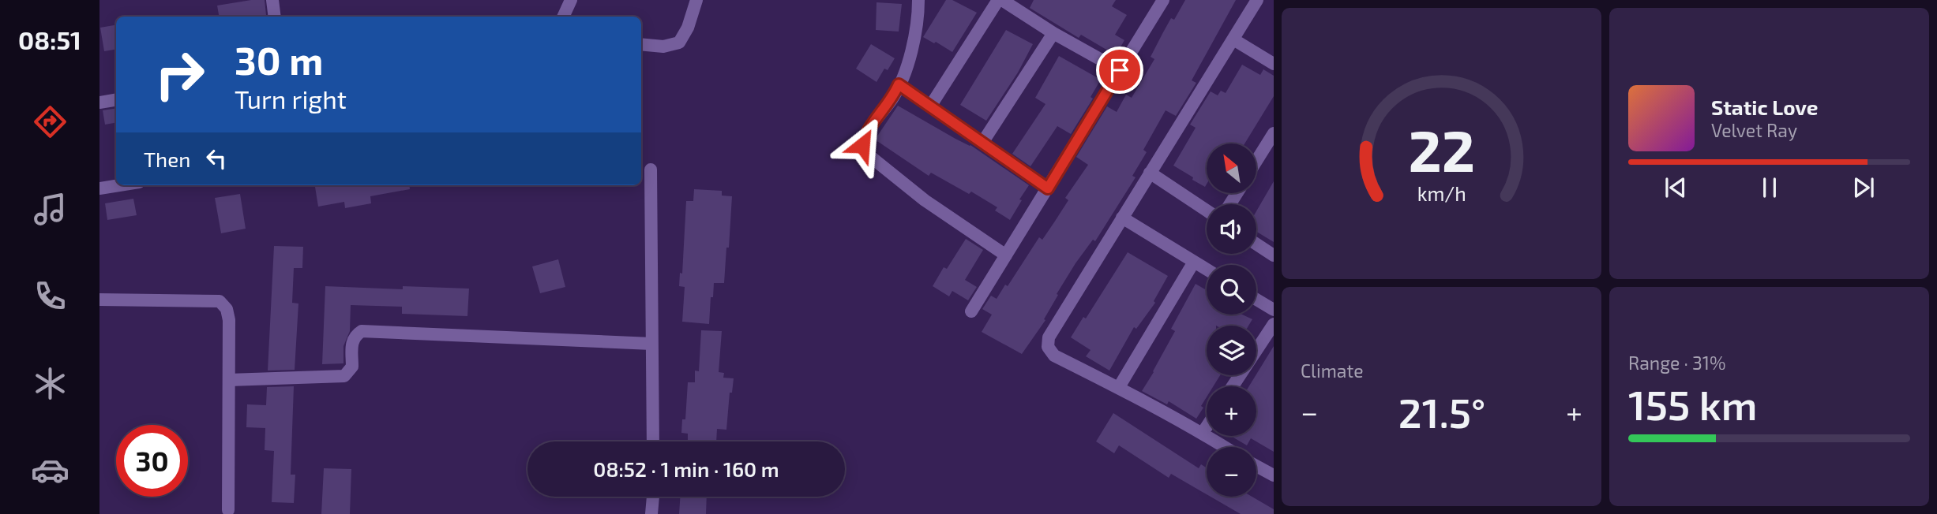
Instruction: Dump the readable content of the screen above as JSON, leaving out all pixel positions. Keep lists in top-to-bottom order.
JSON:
{
  "north": "top left",
  "page": {
    "tabs": "08:51",
    "turn": ["30 m", "Turn right"],
    "song": ["Static Love", "Velvet Ray"],
    "then": "Then",
    "map_buttons": ["+", "−"],
    "tile": [
      "Climate",
      ["Range · 31%", "155 km"]
    ],
    "heat": ["−", "21.5°", "+"],
    "limit": "30",
    "trip": "08:52 · 1 min · 160 m",
    "gauge": ["22", "km/h"]
  }
}
